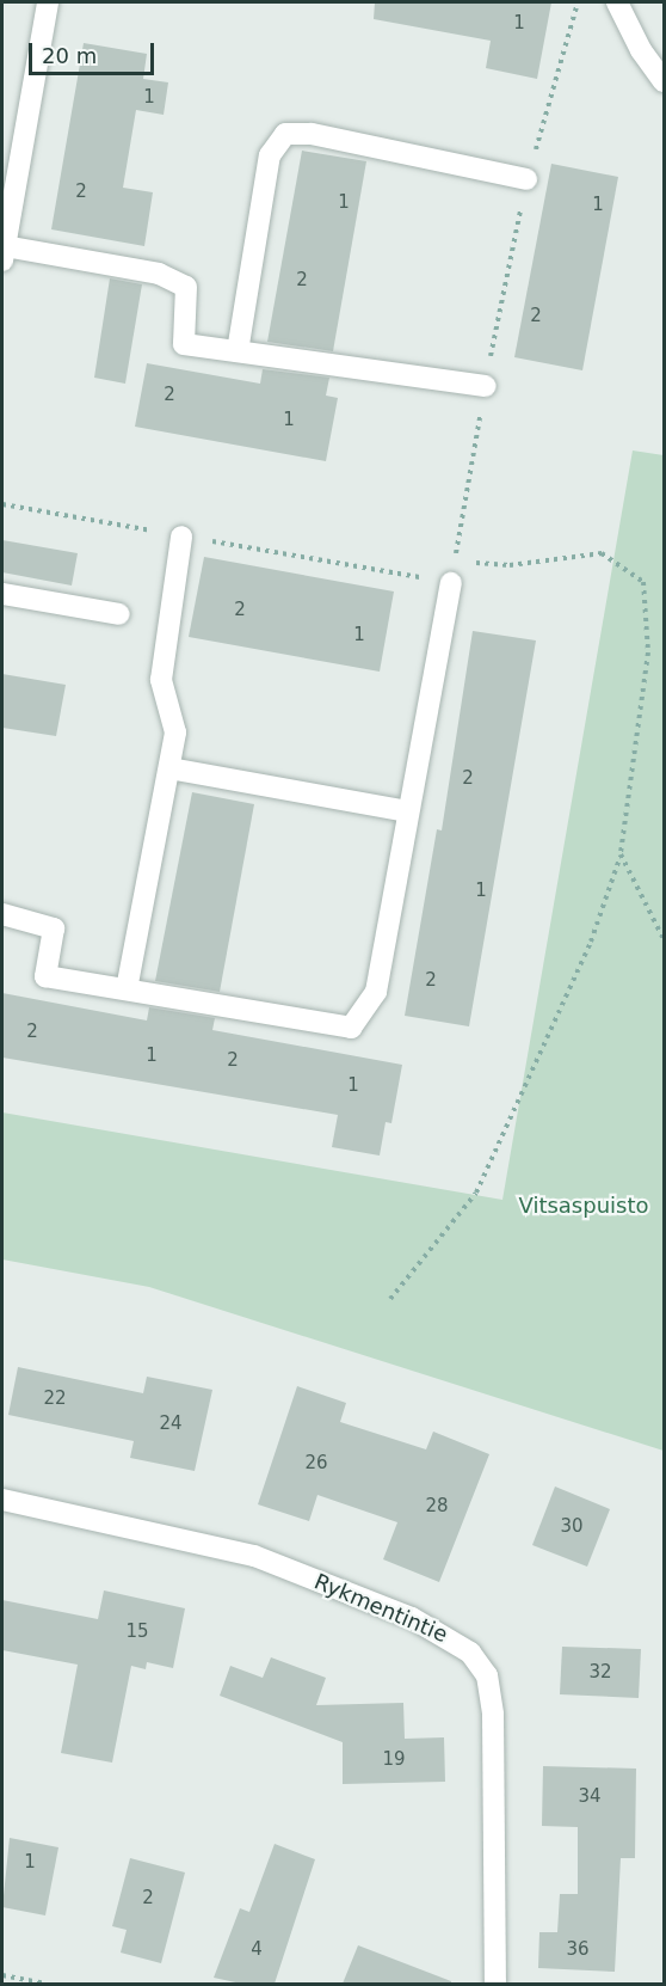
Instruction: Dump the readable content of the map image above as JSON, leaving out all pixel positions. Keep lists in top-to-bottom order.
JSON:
{
  "streets": {
    "street": ["Rykmentintie"]
  },
  "parks": ["Vitsaspuisto"],
  "house_numbers": [
    "1",
    "1",
    "2",
    "1",
    "1",
    "2",
    "2",
    "2",
    "1",
    "2",
    "1",
    "2",
    "1",
    "2",
    "2",
    "1",
    "2",
    "1",
    "22",
    "24",
    "26",
    "28",
    "30",
    "15",
    "32",
    "19",
    "34",
    "1",
    "2",
    "4",
    "36"
  ],
  "scale_bar": "20 m"
}
